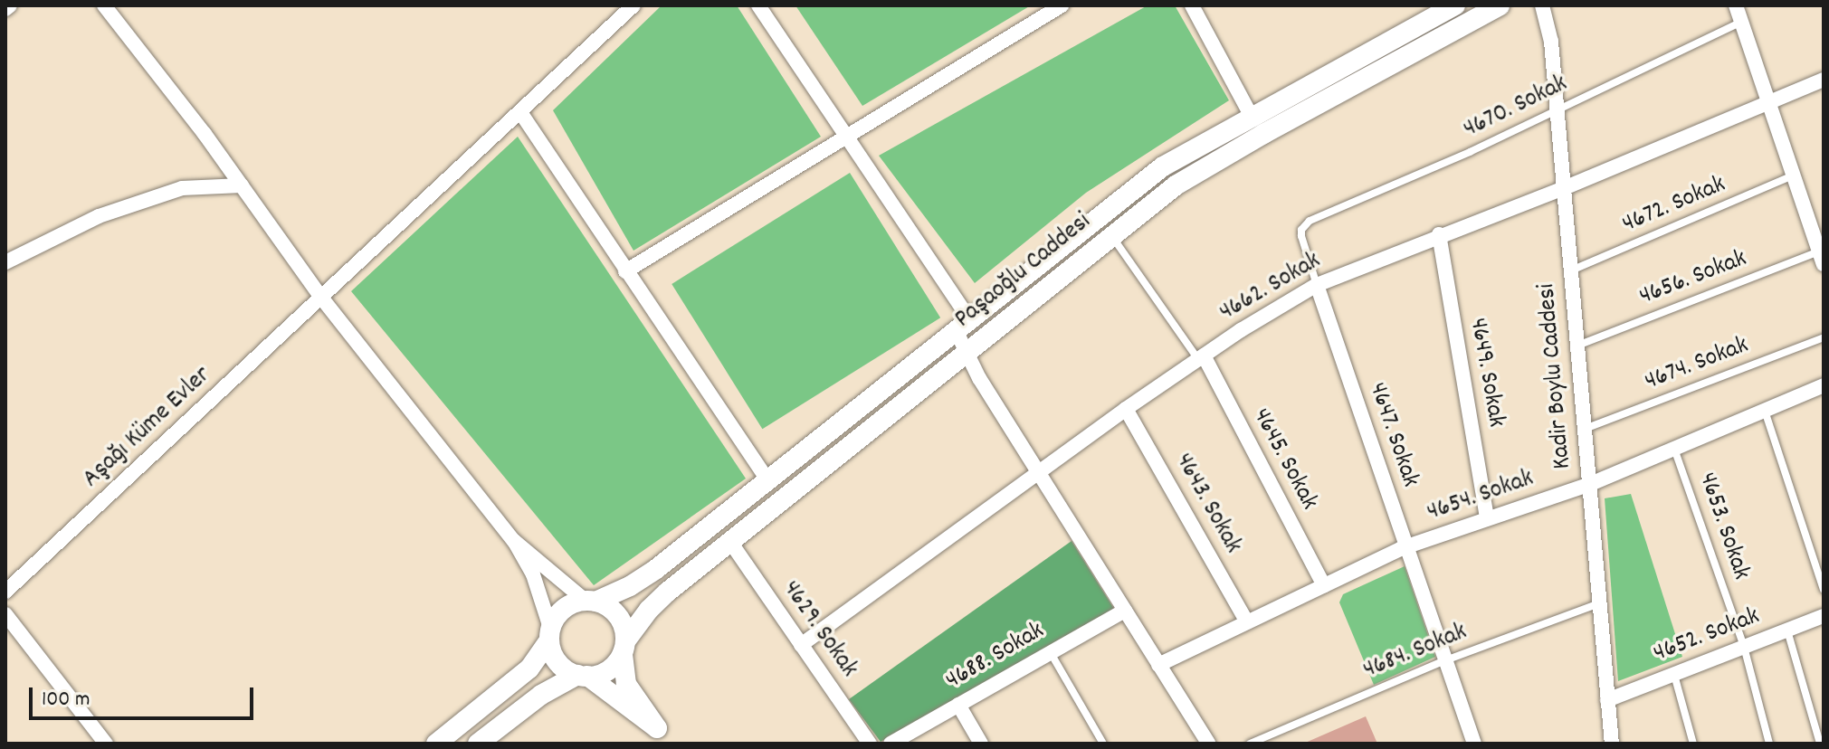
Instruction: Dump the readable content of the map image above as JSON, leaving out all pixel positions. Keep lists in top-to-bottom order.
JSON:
{
  "streets": {
    "street": [
      "Paşaoğlu Caddesi",
      "4662. Sokak",
      "4649. Sokak",
      "Kadir Boylu Caddesi",
      "Aşağı Küme Evler",
      "4647. Sokak",
      "4645. Sokak",
      "4654. Sokak",
      "4643. Sokak",
      "4629. Sokak",
      "4652. Sokak",
      "4688. Sokak"
    ],
    "lane": [
      "4670. Sokak",
      "4672. Sokak",
      "4656. Sokak",
      "4674. Sokak",
      "4653. Sokak",
      "4684. Sokak"
    ]
  },
  "crossings": [
    ["4670. Sokak", "Kadir Boylu Caddesi"],
    ["4670. Sokak", "4647. Sokak"],
    ["4672. Sokak", "Kadir Boylu Caddesi"],
    ["Paşaoğlu Caddesi", "4645. Sokak"],
    ["Paşaoğlu Caddesi", "4629. Sokak"],
    ["4656. Sokak", "Kadir Boylu Caddesi"],
    ["4662. Sokak", "4649. Sokak"],
    ["4662. Sokak", "Kadir Boylu Caddesi"],
    ["4662. Sokak", "4647. Sokak"],
    ["4662. Sokak", "4645. Sokak"],
    ["4662. Sokak", "4643. Sokak"],
    ["4662. Sokak", "4629. Sokak"],
    ["4674. Sokak", "Kadir Boylu Caddesi"],
    ["4649. Sokak", "4654. Sokak"],
    ["Kadir Boylu Caddesi", "4654. Sokak"],
    ["Kadir Boylu Caddesi", "4652. Sokak"],
    ["Kadir Boylu Caddesi", "4684. Sokak"],
    ["4647. Sokak", "4654. Sokak"],
    ["4647. Sokak", "4684. Sokak"],
    ["4645. Sokak", "4654. Sokak"],
    ["4654. Sokak", "4643. Sokak"],
    ["4654. Sokak", "4653. Sokak"],
    ["4653. Sokak", "4652. Sokak"]
  ],
  "scale_bar": "100 m"
}
